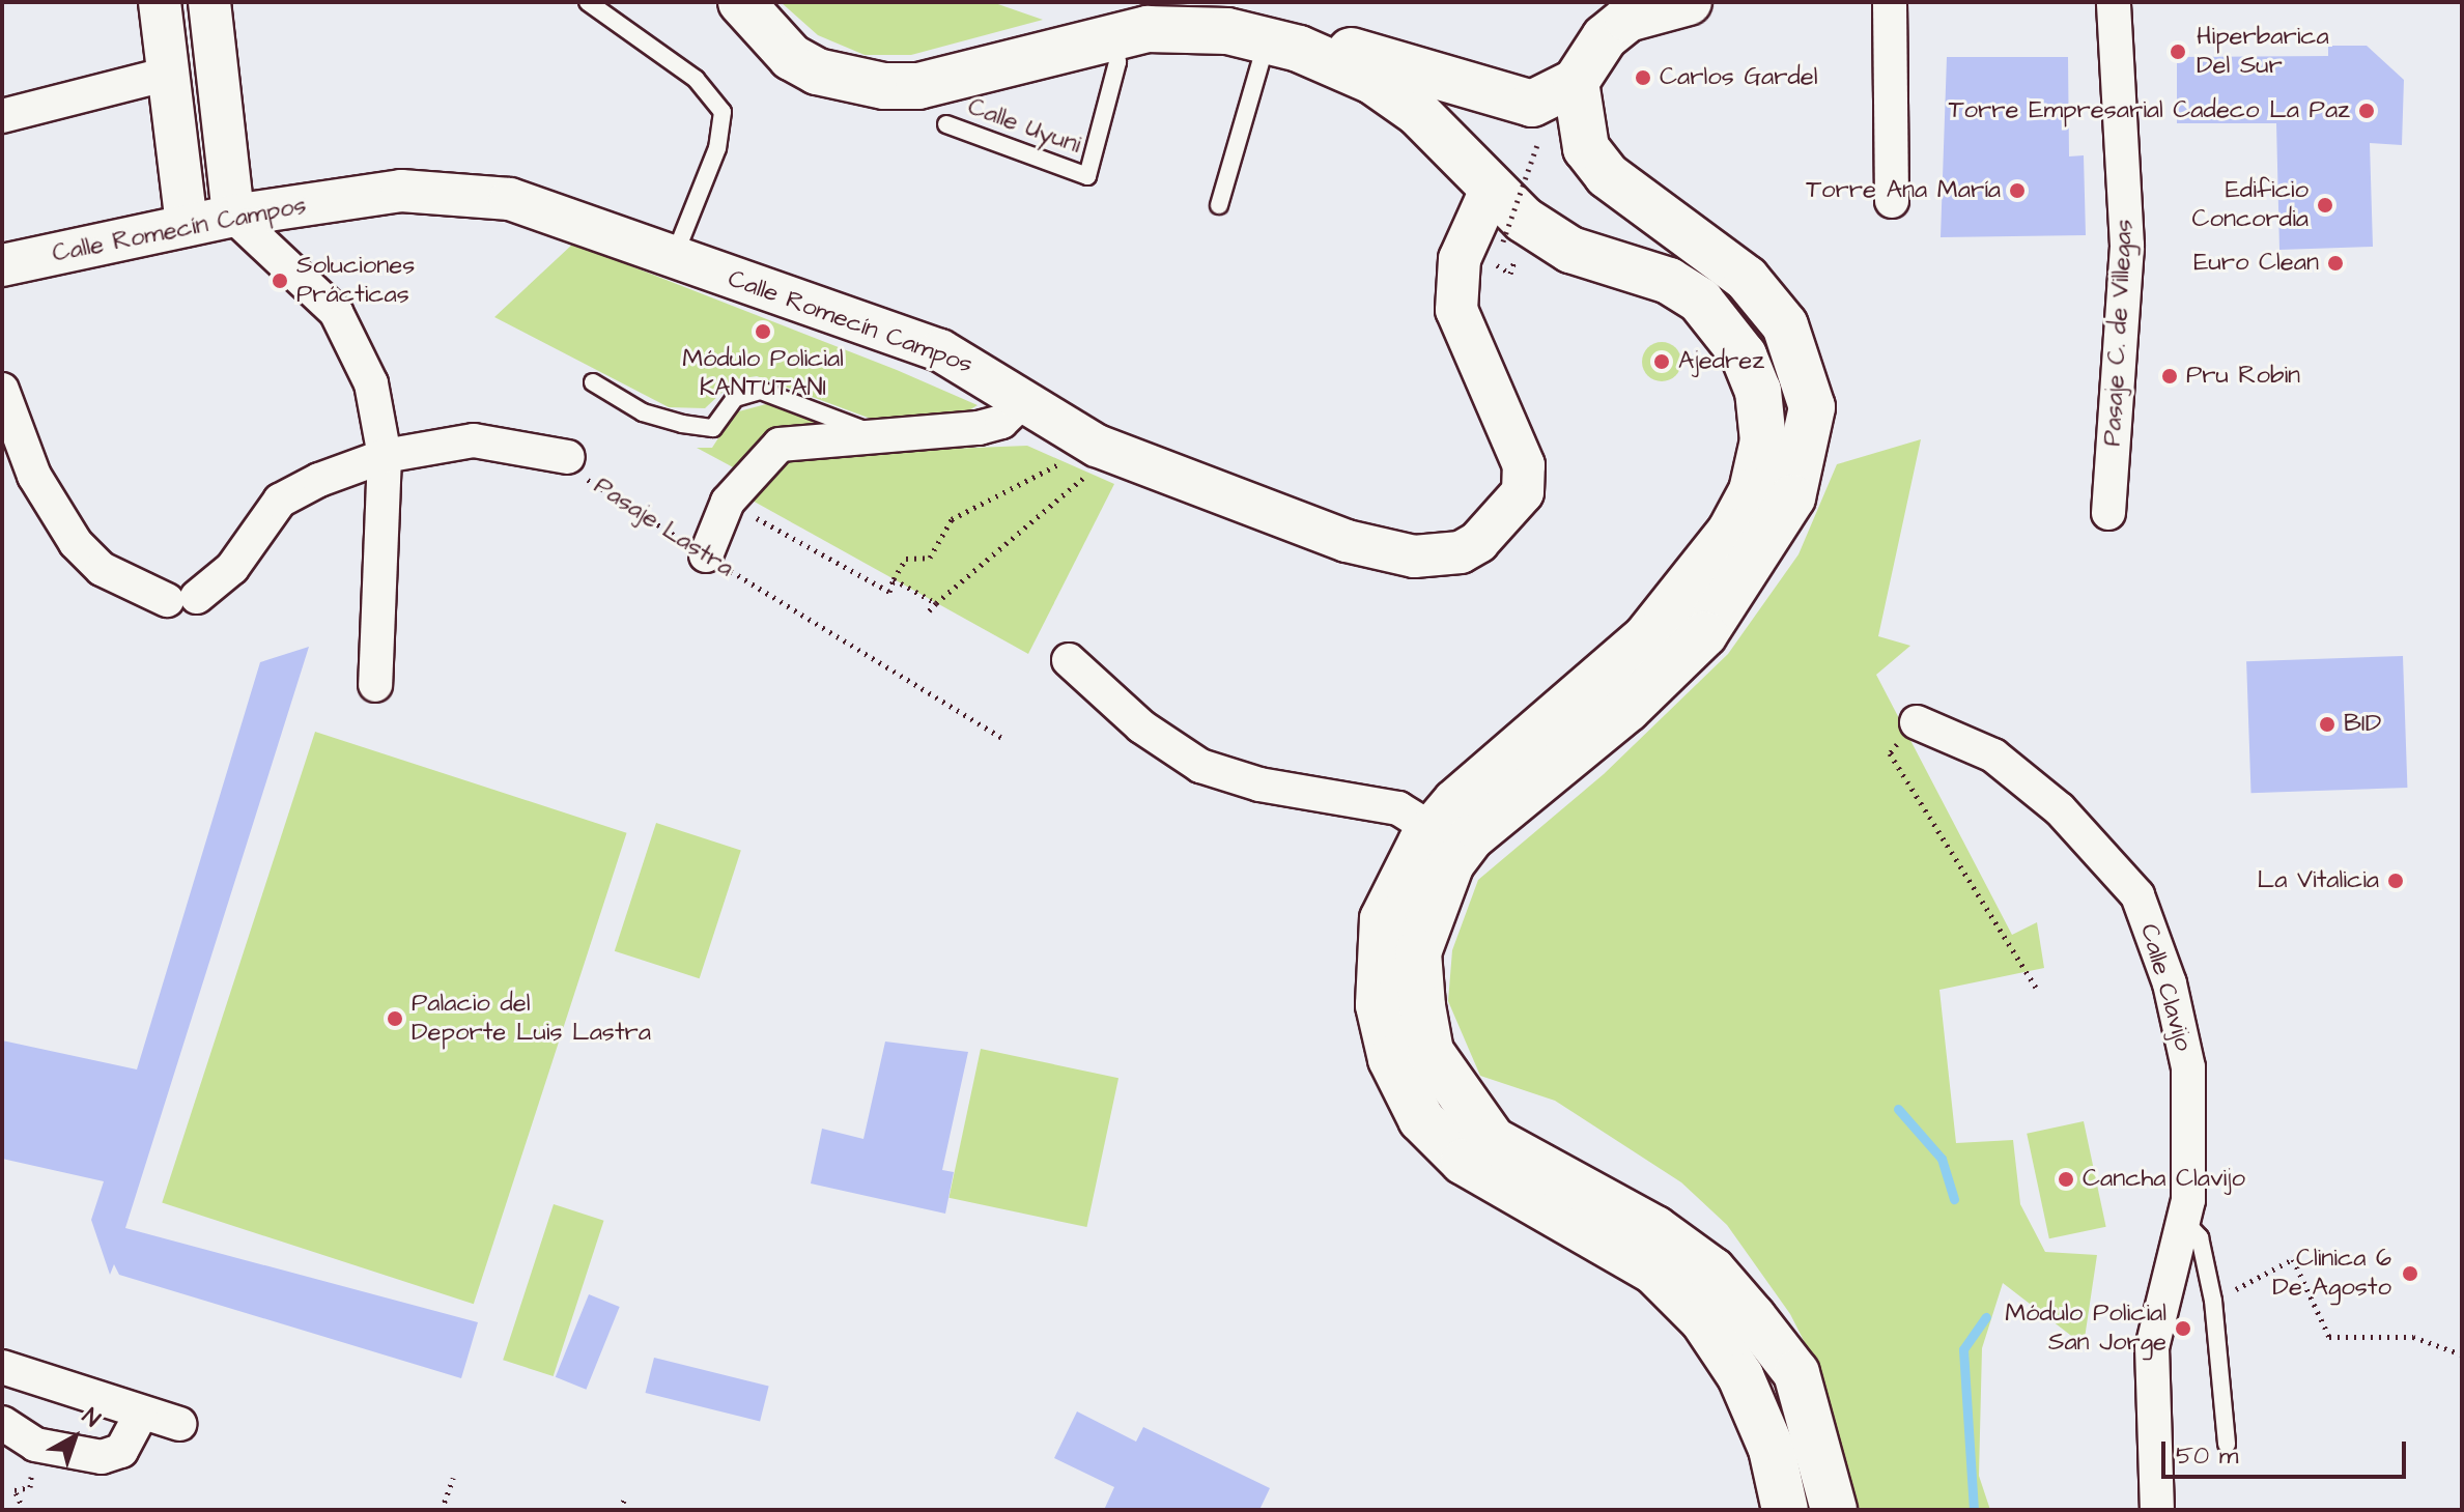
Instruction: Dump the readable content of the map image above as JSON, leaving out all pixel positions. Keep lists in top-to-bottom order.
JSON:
{
  "streets": {
    "street": ["Calle Romecín Campos", "Pasaje C. de Villegas", "Calle Clavijo"],
    "lane": ["Calle Uyuni"],
    "path": ["Pasaje Lastra"]
  },
  "places": [
    "Hiperbarica Del Sur",
    "Carlos Gardel",
    "Torre Empresarial Cadeco La Paz",
    "Torre Ana María",
    "Edificio Concordia",
    "Euro Clean",
    "Soluciones Prácticas",
    "Módulo Policial KANTUTANI",
    "Ajedrez",
    "Pru Robin",
    "BID",
    "La Vitalicia",
    "Palacio del Deporte Luis Lastra",
    "Cancha Clavijo",
    "Clinica 6 De Agosto",
    "Módulo Policial San Jorge"
  ],
  "scale_bar": "50 m",
  "north": "top right"
}
